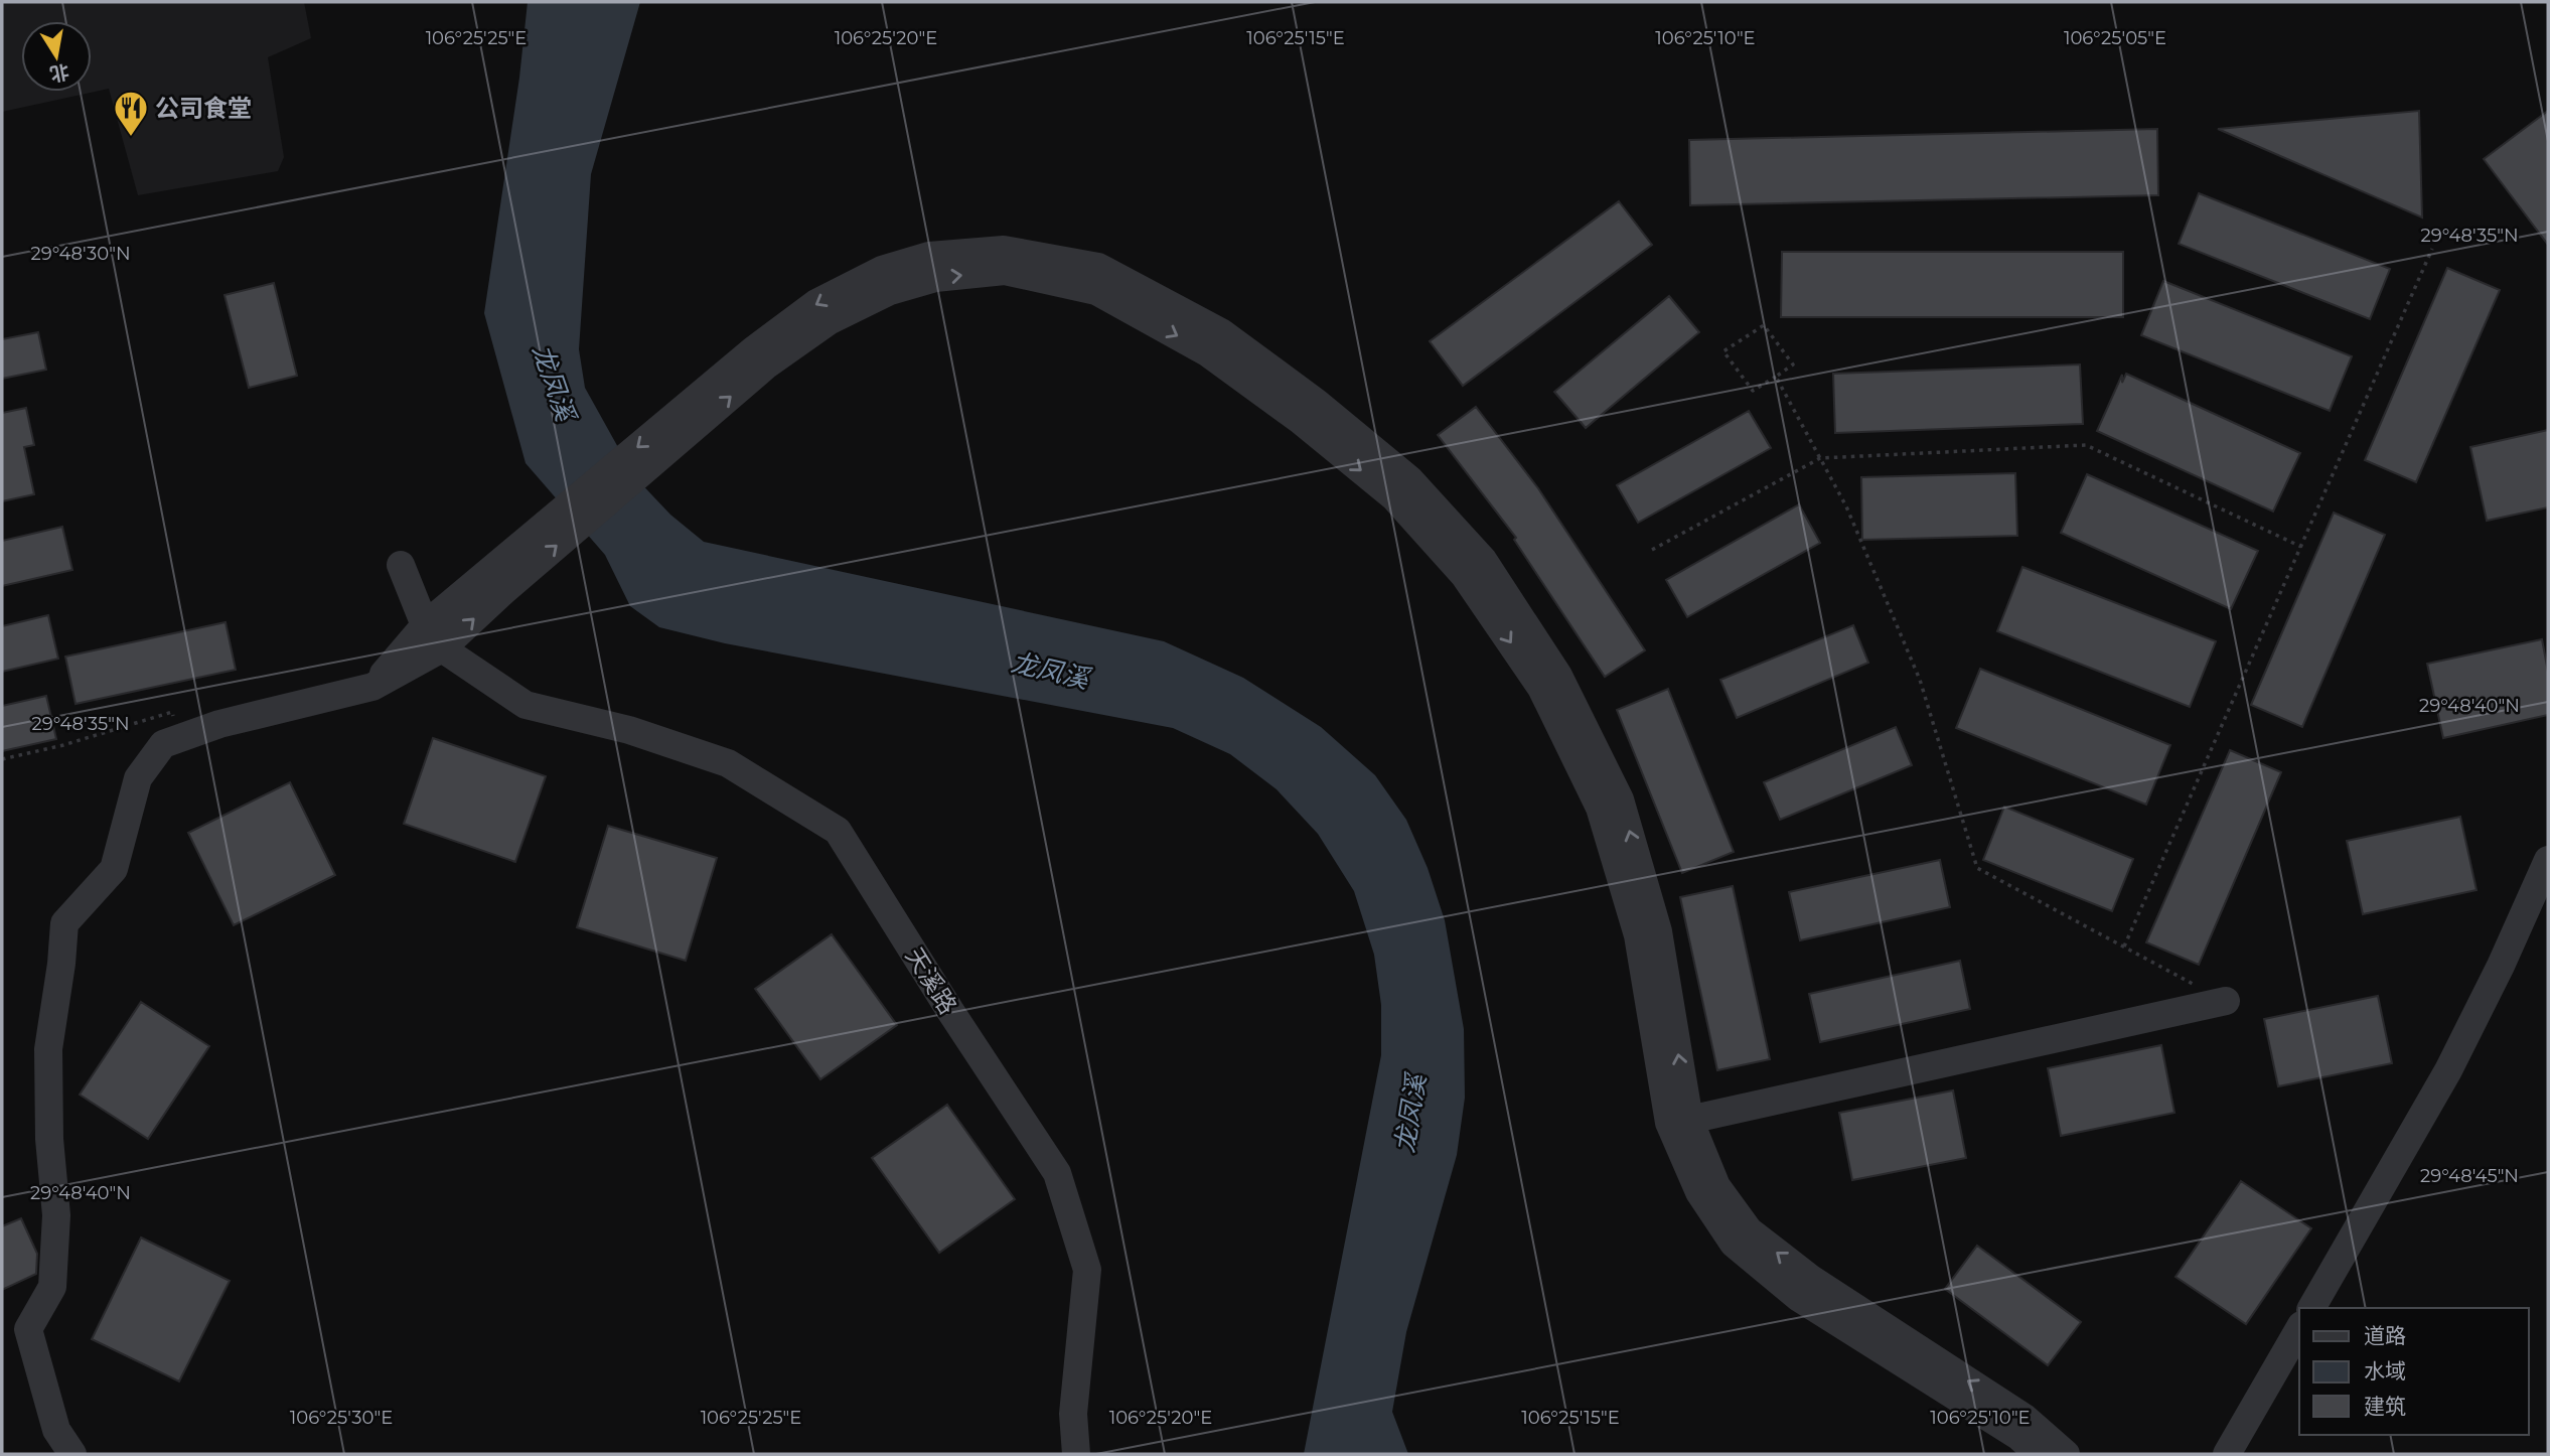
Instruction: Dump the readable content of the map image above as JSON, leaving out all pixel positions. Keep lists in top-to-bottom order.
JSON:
{
  "streets": {
    "street": ["天溪路"]
  },
  "water": ["龙凤溪"],
  "places": {
    "restaurant": ["公司食堂"]
  },
  "legend": ["道路", "水域", "建筑"],
  "north": "bottom",
  "coordinates": [
    "106°25'25\"E",
    "106°25'20\"E",
    "106°25'15\"E",
    "106°25'10\"E",
    "106°25'05\"E",
    "29°48'35\"N",
    "29°48'30\"N",
    "29°48'40\"N",
    "29°48'45\"N",
    "106°25'30\"E"
  ]
}
